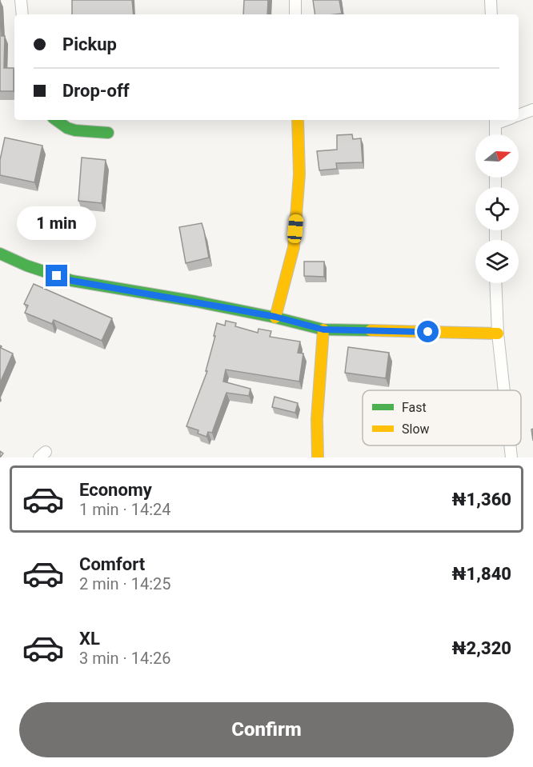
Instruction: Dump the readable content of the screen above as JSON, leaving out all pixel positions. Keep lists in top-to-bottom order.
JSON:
{
  "legend": ["Fast", "Slow"],
  "north": "right",
  "page": {
    "banner": ["Pickup", "Drop-off"],
    "bubble": "1 min",
    "list": [
      {
        "name": "Economy",
        "note": "1 min · 14:24",
        "value": "₦1,360"
      },
      {
        "name": "Comfort",
        "note": "2 min · 14:25",
        "value": "₦1,840"
      },
      {
        "name": "XL",
        "note": "3 min · 14:26",
        "value": "₦2,320"
      }
    ],
    "buttons": "Confirm"
  }
}
